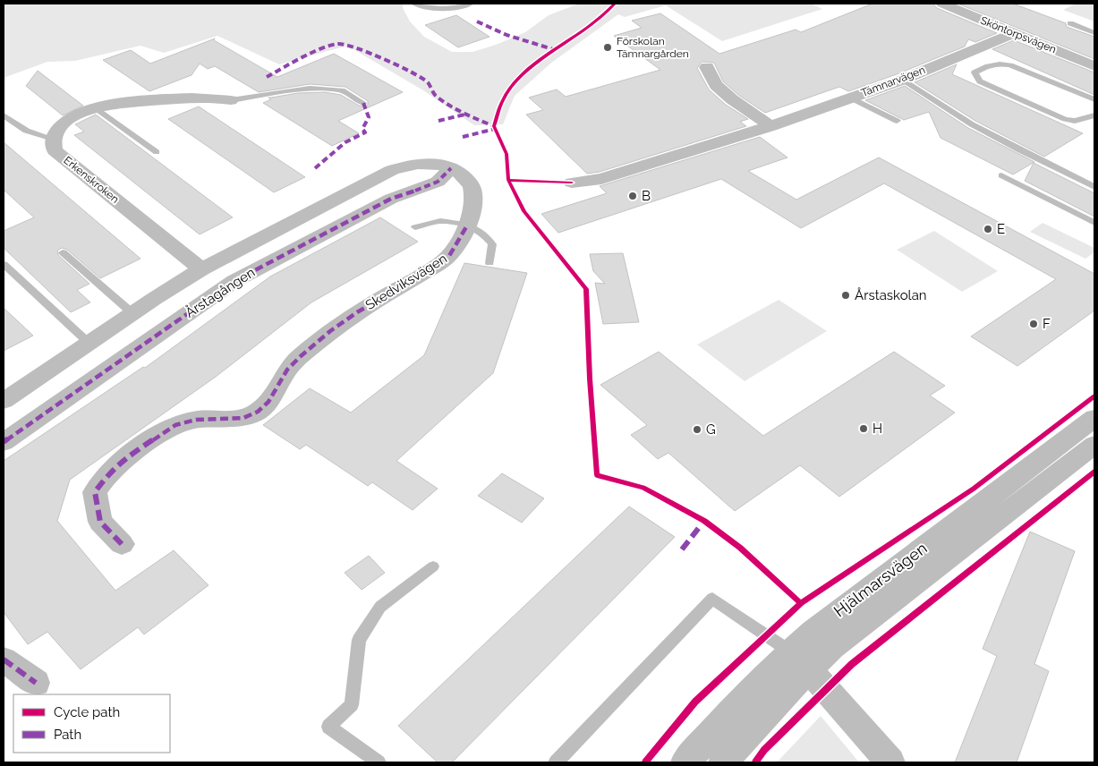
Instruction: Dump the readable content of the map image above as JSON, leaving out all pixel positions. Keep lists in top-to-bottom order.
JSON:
{
  "streets": {
    "street": [
      "Sköntorpsvägen",
      "Tämnarvägen",
      "Erkenskroken",
      "Skedviksvägen",
      "Årstagången",
      "Hjälmarsvägen"
    ]
  },
  "crossings": [
    ["Sköntorpsvägen", "Tämnarvägen"],
    ["Erkenskroken", "Skedviksvägen"],
    ["Skedviksvägen", "Årstagången"]
  ],
  "places": [
    "Förskolan Tämnargården",
    "B",
    "E",
    "Årstaskolan",
    "F",
    "H",
    "G"
  ],
  "legend": ["Cycle path", "Path"]
}
